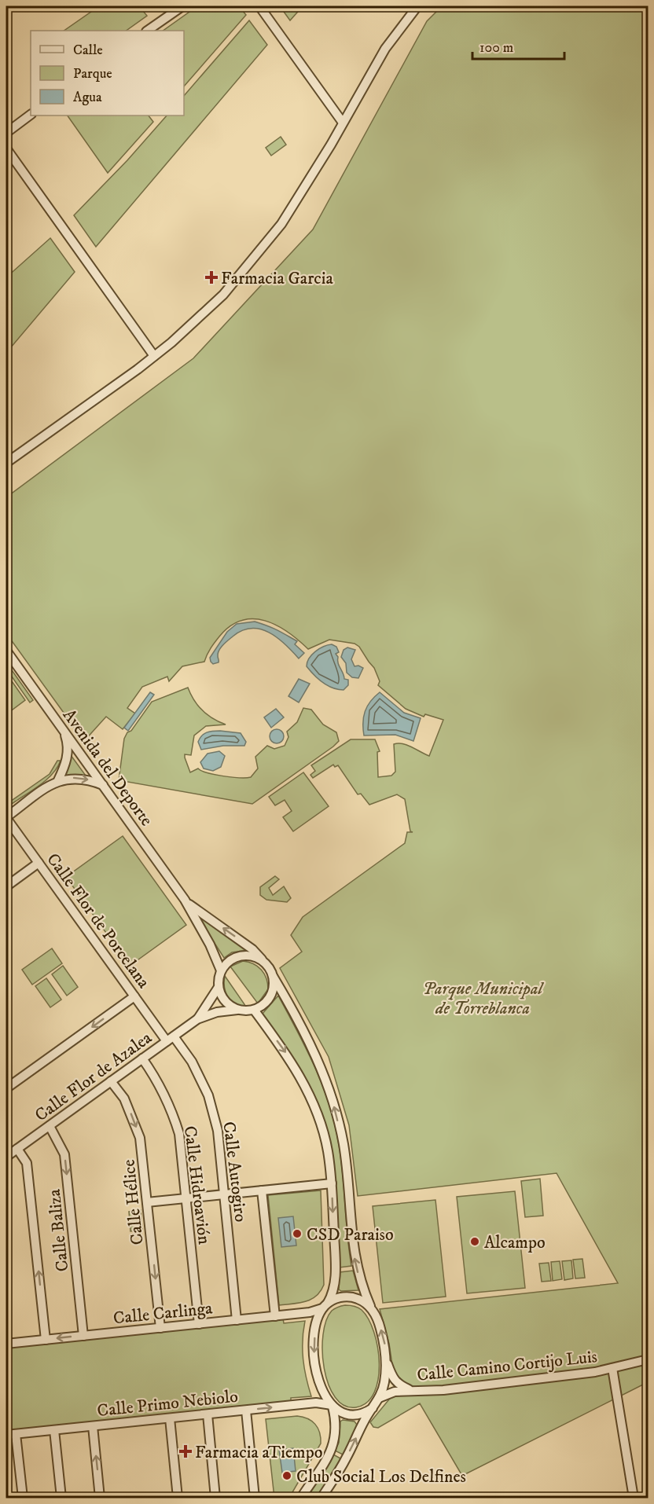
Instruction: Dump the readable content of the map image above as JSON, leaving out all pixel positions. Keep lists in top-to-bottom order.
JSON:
{
  "streets": {
    "street": [
      "Avenida del Deporte",
      "Calle Flor de Porcelana",
      "Calle Flor de Azalea",
      "Calle Autogiro",
      "Calle Hidroavión",
      "Calle Hélice",
      "Calle Baliza",
      "Calle Carlinga",
      "Calle Camino Cortijo Luis",
      "Calle Primo Nebiolo"
    ]
  },
  "crossings": [
    ["Calle Flor de Porcelana", "Calle Flor de Azalea"],
    ["Calle Flor de Porcelana", "Calle Autogiro"],
    ["Calle Flor de Azalea", "Calle Autogiro"],
    ["Calle Flor de Azalea", "Calle Hidroavión"],
    ["Calle Flor de Azalea", "Calle Hélice"],
    ["Calle Flor de Azalea", "Calle Baliza"],
    ["Calle Autogiro", "Calle Carlinga"],
    ["Calle Hidroavión", "Calle Carlinga"],
    ["Calle Hélice", "Calle Carlinga"],
    ["Calle Baliza", "Calle Carlinga"],
    ["Calle Carlinga", "Calle Camino Cortijo Luis"],
    ["Calle Carlinga", "Calle Primo Nebiolo"],
    ["Calle Camino Cortijo Luis", "Calle Primo Nebiolo"]
  ],
  "one_way": ["Calle Hélice"],
  "parks": ["Parque Municipal de Torreblanca"],
  "places": {
    "health": ["Farmacia Garcia", "Farmacia aTiempo"],
    "other": ["CSD Paraiso", "Alcampo", "Club Social Los Delfines"]
  },
  "legend": ["Calle", "Parque", "Agua"],
  "scale_bar": "100 m"
}
